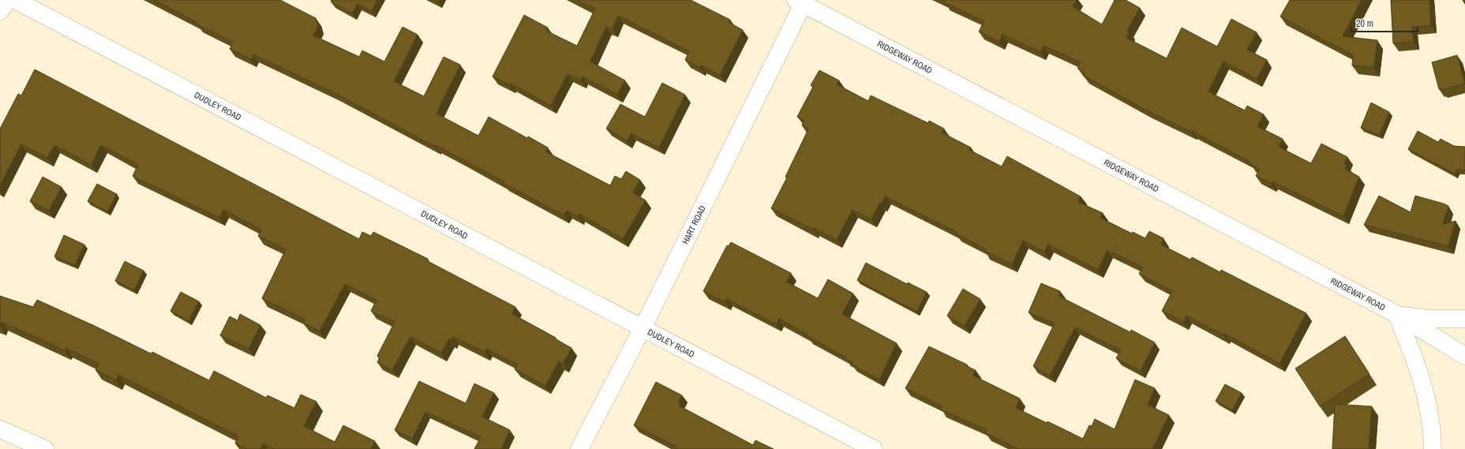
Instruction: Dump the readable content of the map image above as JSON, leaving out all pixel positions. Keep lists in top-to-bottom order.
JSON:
{
  "streets": {
    "street": ["RIDGEWAY ROAD", "DUDLEY ROAD", "HART ROAD"]
  },
  "crossings": [
    ["RIDGEWAY ROAD", "HART ROAD"],
    ["DUDLEY ROAD", "HART ROAD"]
  ],
  "scale_bar": "20 m"
}
